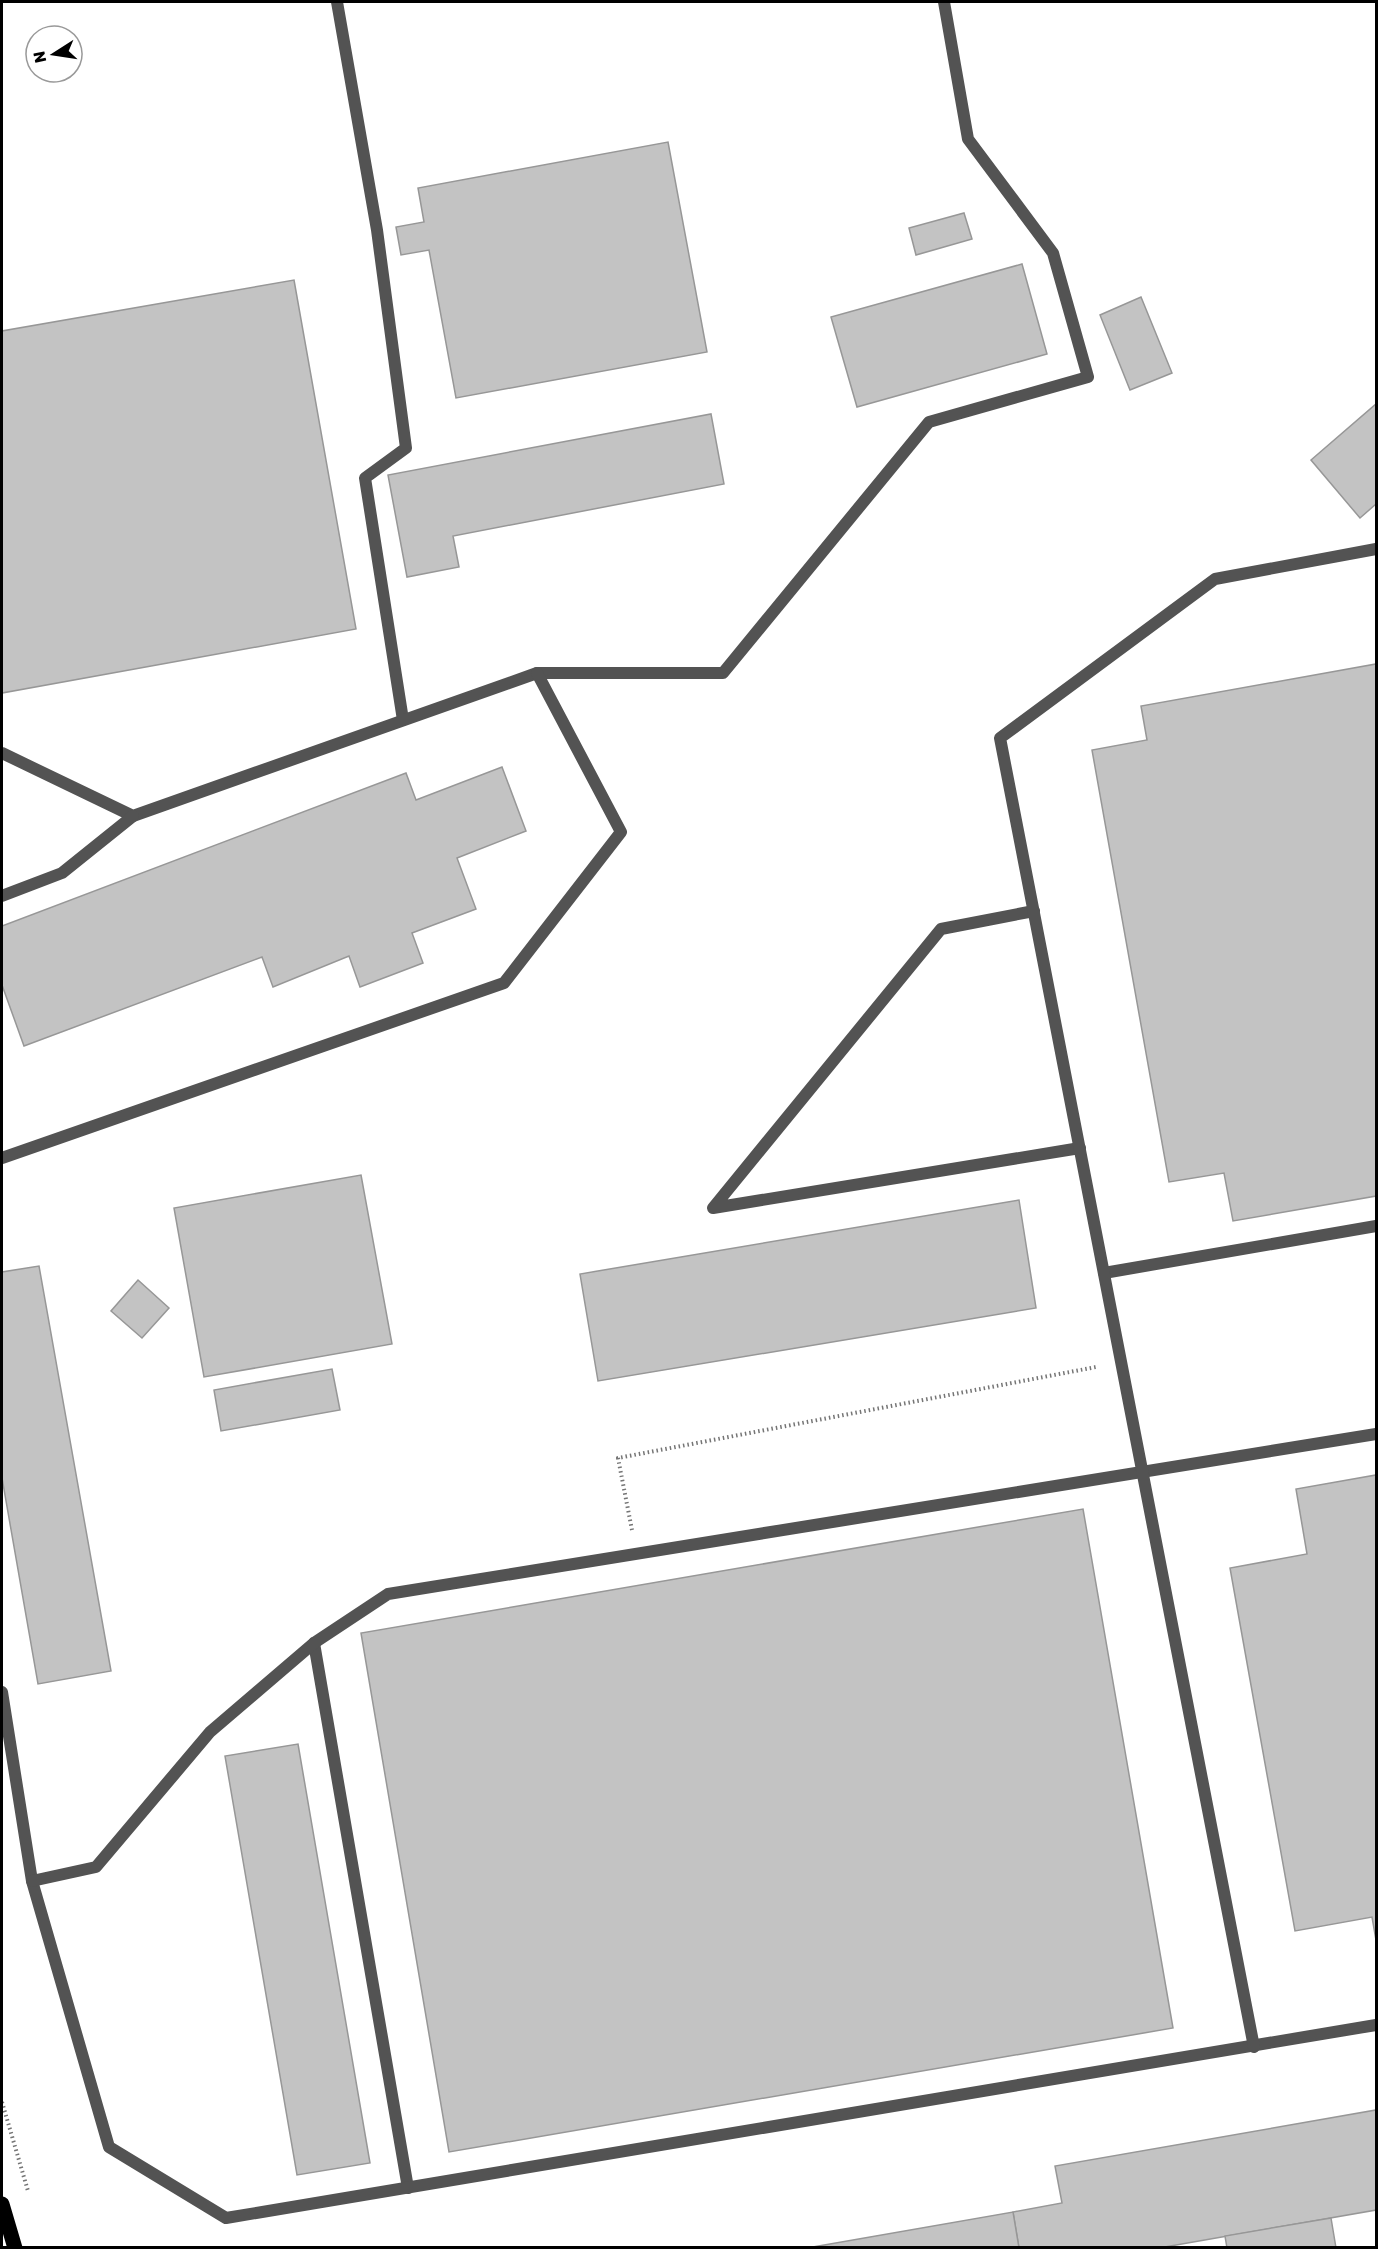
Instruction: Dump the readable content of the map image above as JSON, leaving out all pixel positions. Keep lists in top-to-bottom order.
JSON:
{
  "north": "left"
}
